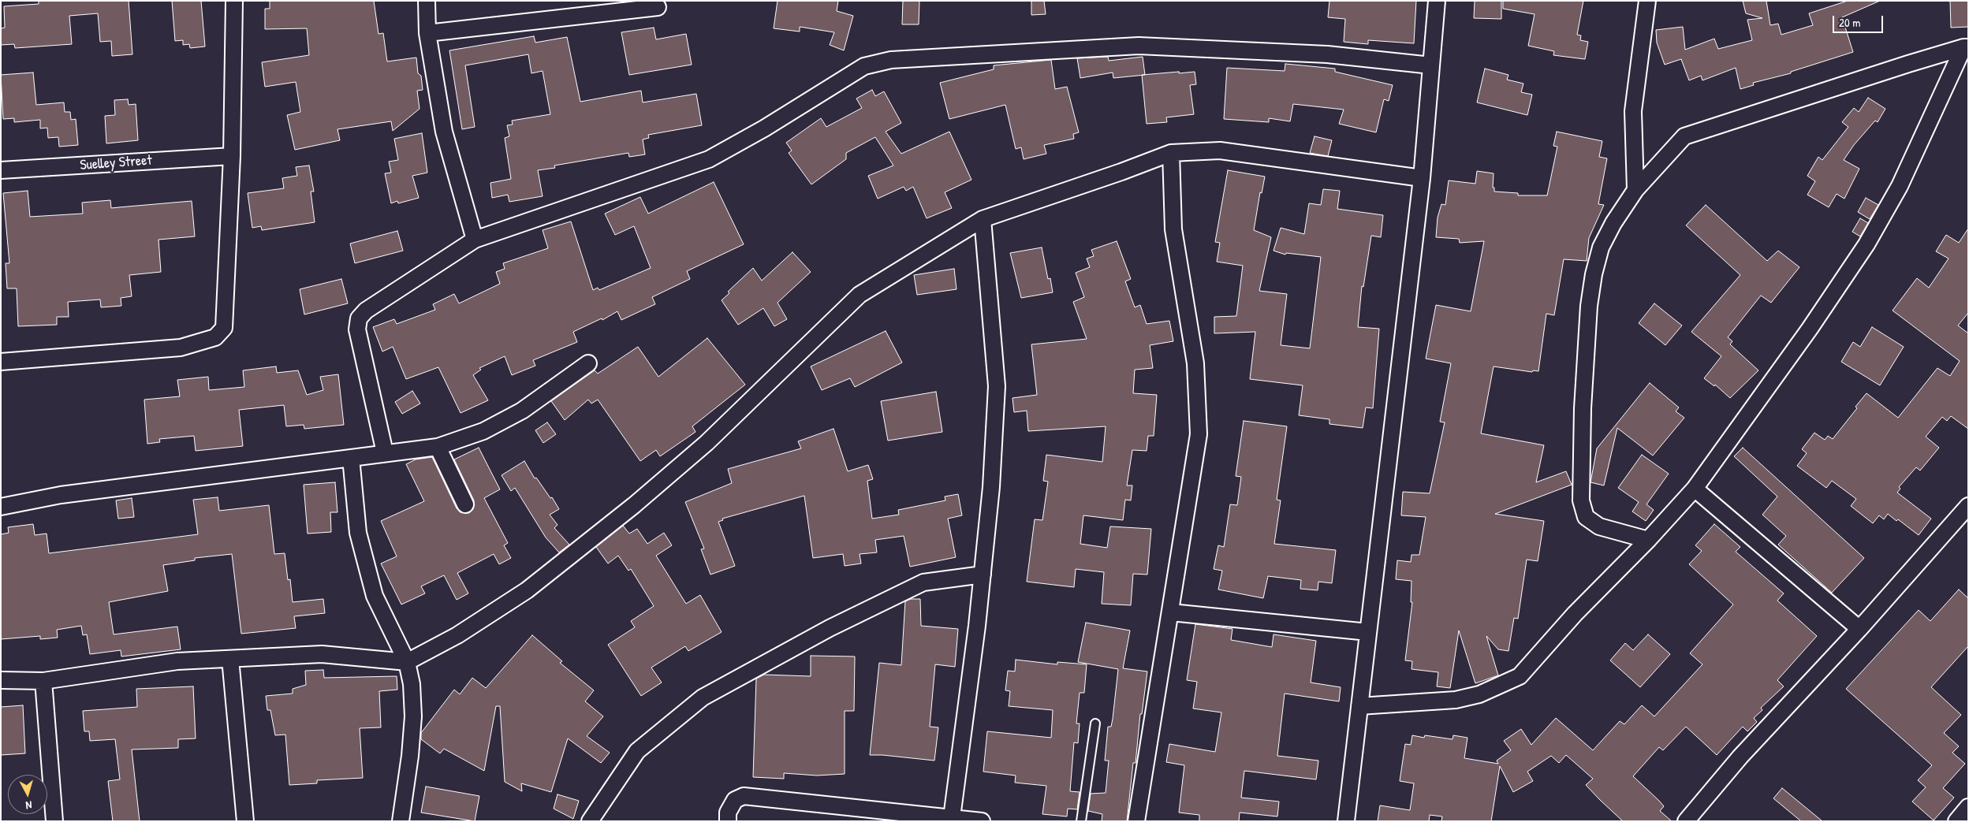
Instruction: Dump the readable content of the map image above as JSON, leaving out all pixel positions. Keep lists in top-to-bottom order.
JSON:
{
  "streets": {
    "street": ["Suelley Street"]
  },
  "scale_bar": "20 m",
  "north": "bottom"
}
